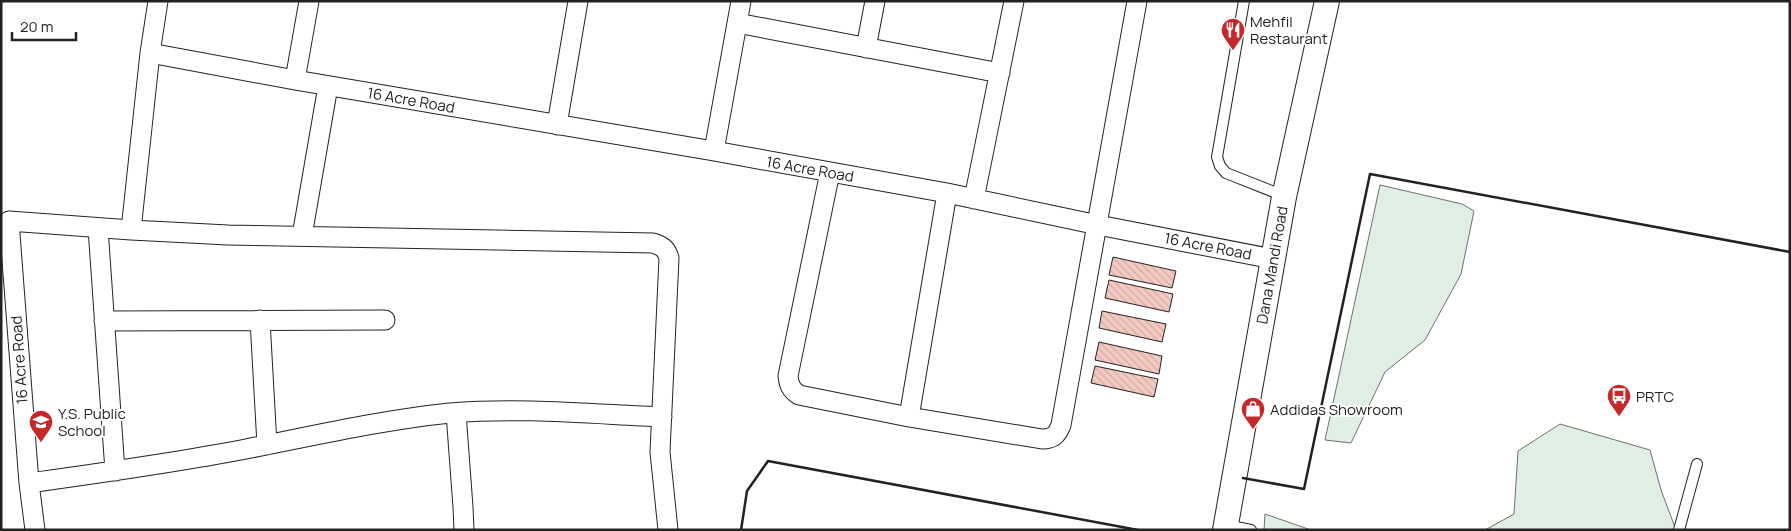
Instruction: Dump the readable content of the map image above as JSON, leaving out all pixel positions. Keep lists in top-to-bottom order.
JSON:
{
  "streets": {
    "street": ["16 Acre Road", "Dana Mandi Road"]
  },
  "crossings": [
    ["16 Acre Road", "Dana Mandi Road"]
  ],
  "places": {
    "restaurant": ["Mehfil Restaurant"],
    "bus stop": ["PRTC"],
    "shop": ["Addidas Showroom"],
    "school or university": ["Y.S. Public School"]
  },
  "scale_bar": "20 m"
}
